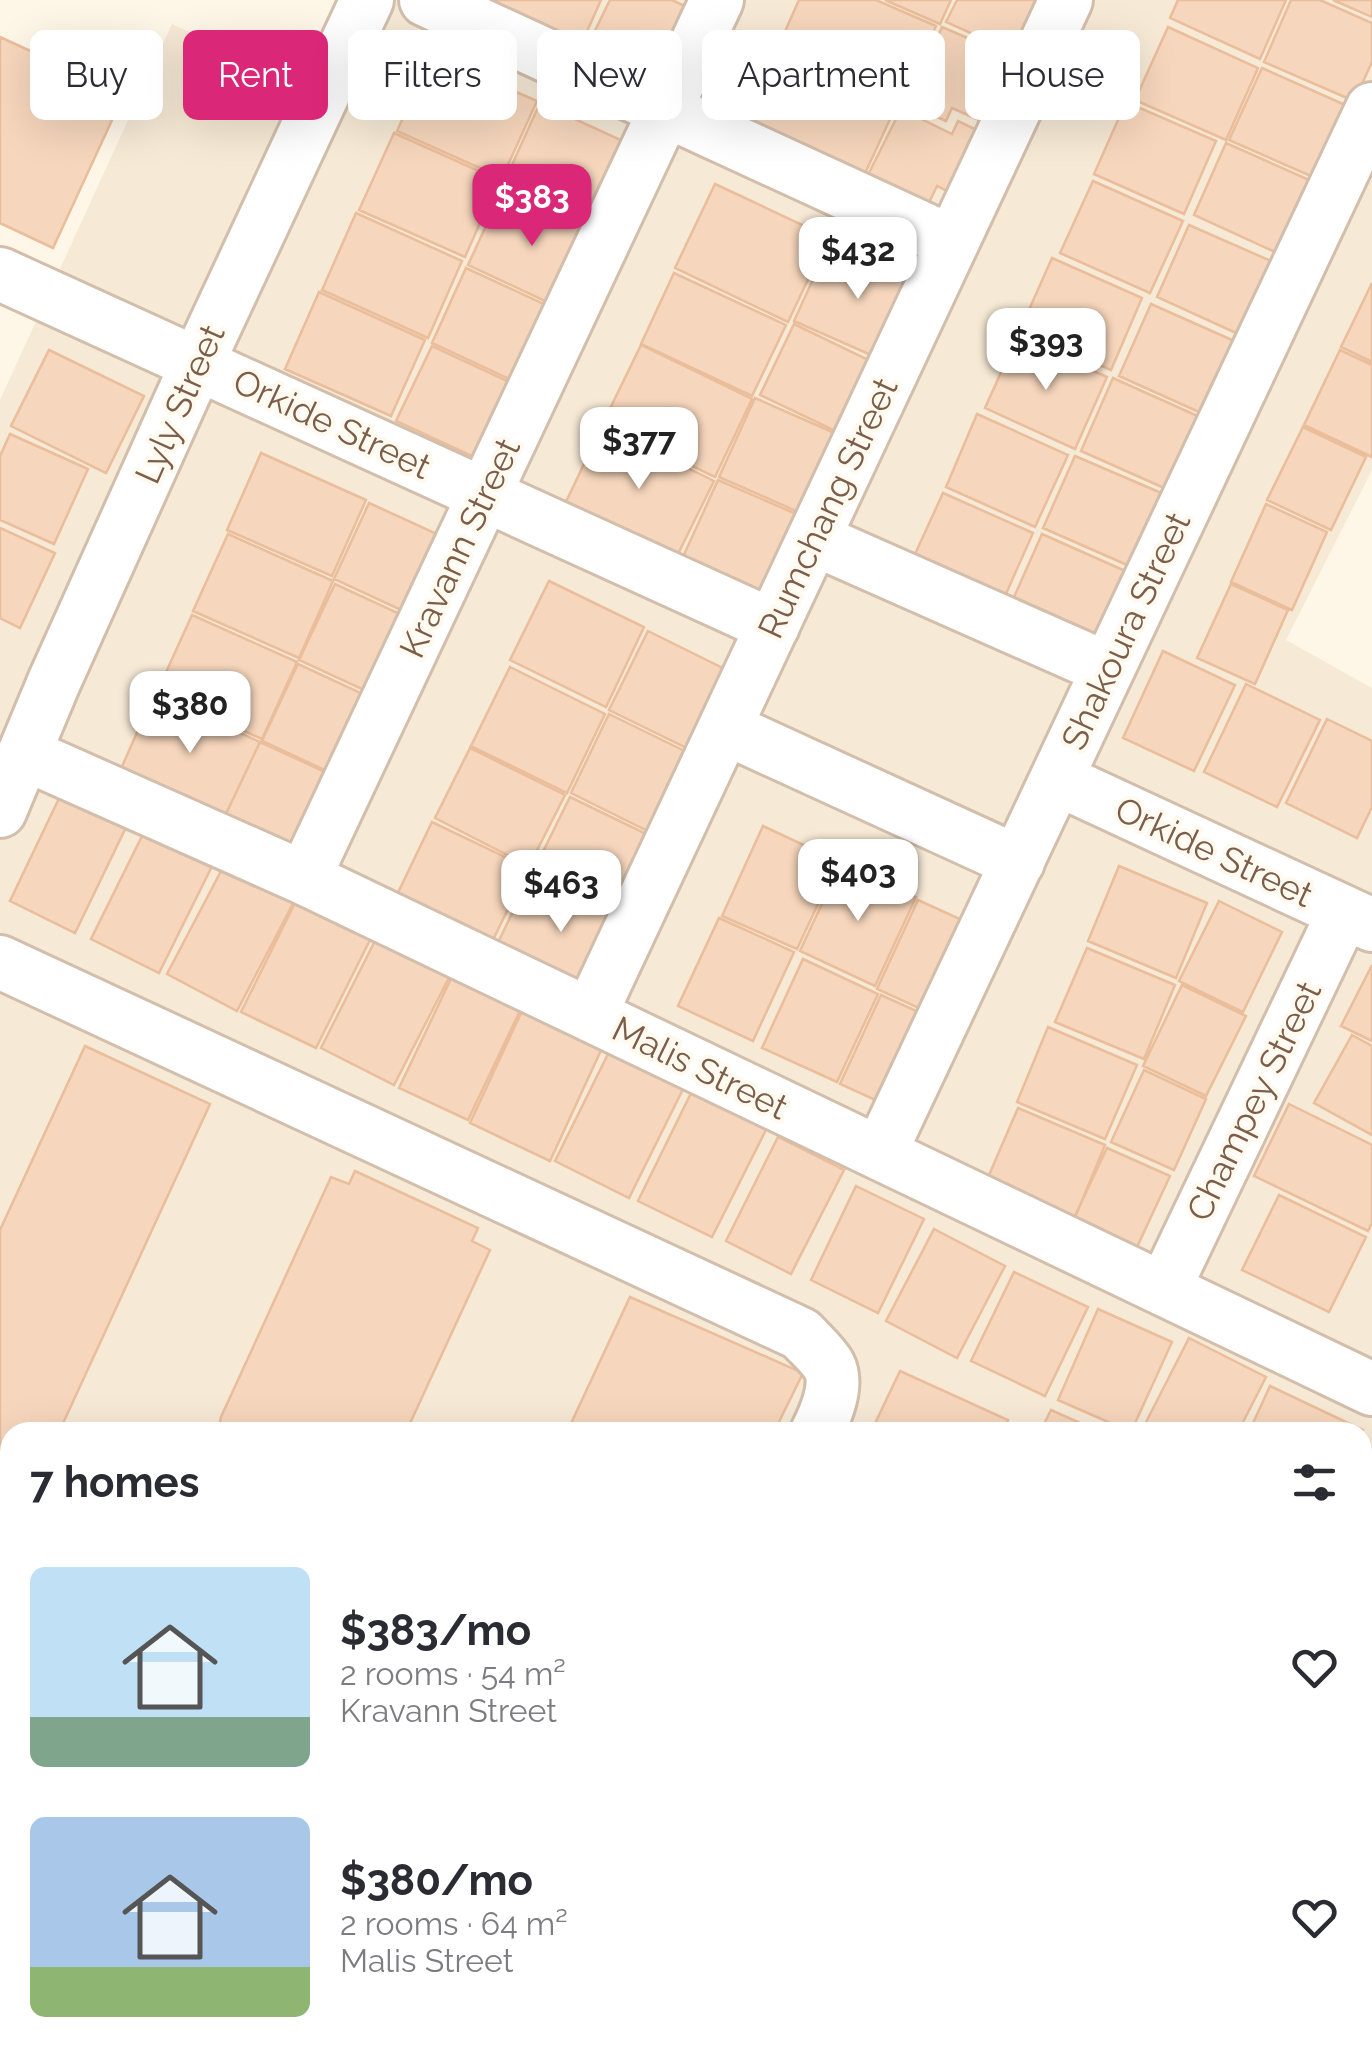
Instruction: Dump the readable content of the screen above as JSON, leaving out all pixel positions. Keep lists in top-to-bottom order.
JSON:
{
  "streets": {
    "street": [
      "Lyly Street",
      "Orkide Street",
      "Rumchang Street",
      "Kravann Street",
      "Shakoura Street",
      "Malis Street",
      "Champey Street"
    ]
  },
  "crossings": [
    ["Lyly Street", "Orkide Street"],
    ["Lyly Street", "Malis Street"],
    ["Orkide Street", "Rumchang Street"],
    ["Orkide Street", "Kravann Street"],
    ["Orkide Street", "Shakoura Street"],
    ["Orkide Street", "Champey Street"],
    ["Rumchang Street", "Malis Street"],
    ["Kravann Street", "Malis Street"],
    ["Shakoura Street", "Malis Street"],
    ["Malis Street", "Champey Street"]
  ],
  "page": {
    "chip": [
      "Buy",
      "Rent",
      "Filters",
      "New",
      "Apartment",
      "House"
    ],
    "price": [
      "$383",
      "$432",
      "$393",
      "$377",
      "$380",
      "$403",
      "$463"
    ],
    "heading": "7 homes",
    "list": [
      {
        "name": "$383/mo",
        "note": "2 rooms · 54 m² · Kravann Street"
      },
      {
        "name": "$380/mo",
        "note": "2 rooms · 64 m² · Malis Street"
      }
    ]
  }
}
